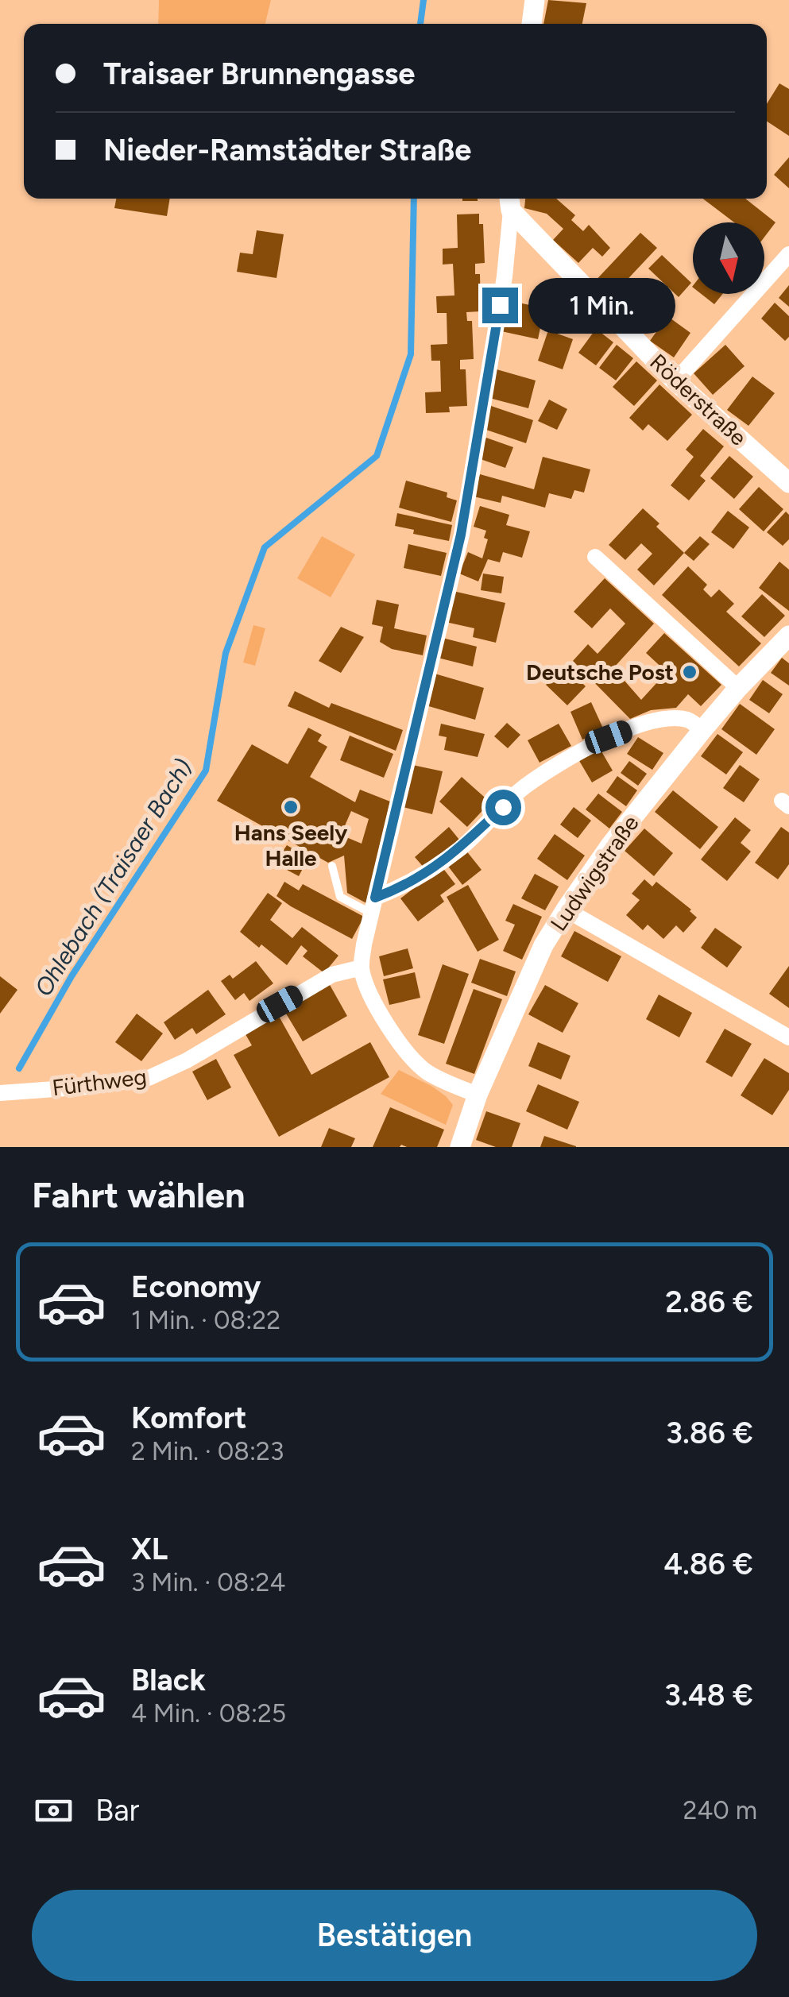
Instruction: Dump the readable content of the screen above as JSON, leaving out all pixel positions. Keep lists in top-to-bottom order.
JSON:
{
  "streets": {
    "street": ["Röderstraße", "Ludwigstraße", "Fürthweg"]
  },
  "water": ["Ohlebach (Traisaer Bach)"],
  "places": ["Deutsche Post", "Hans Seely Halle"],
  "north": "bottom",
  "page": {
    "banner": ["Traisaer Brunnengasse", "Nieder-Ramstädter Straße"],
    "bubble": "1 Min.",
    "heading": "Fahrt wählen",
    "list": [
      {
        "name": "Economy",
        "note": "1 Min. · 08:22",
        "value": "2.86 €"
      },
      {
        "name": "Komfort",
        "note": "2 Min. · 08:23",
        "value": "3.86 €"
      },
      {
        "name": "XL",
        "note": "3 Min. · 08:24",
        "value": "4.86 €"
      },
      {
        "name": "Black",
        "note": "4 Min. · 08:25",
        "value": "3.48 €"
      }
    ],
    "pay": ["Bar", "240 m"],
    "buttons": "Bestätigen"
  }
}
